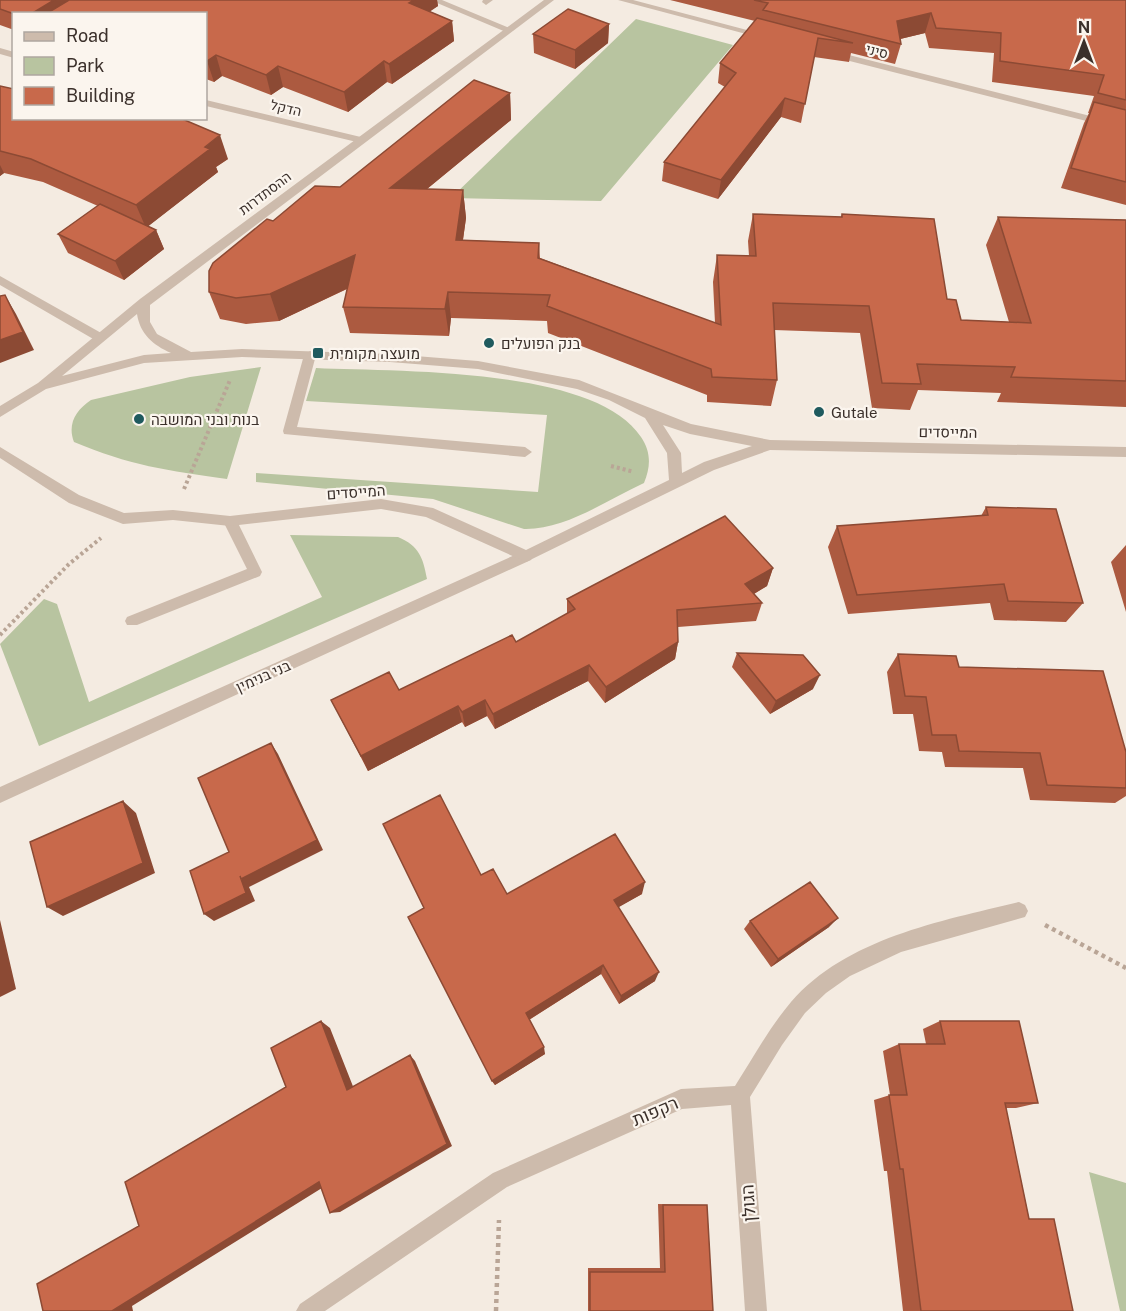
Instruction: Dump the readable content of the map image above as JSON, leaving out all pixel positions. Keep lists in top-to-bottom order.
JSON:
{
  "streets": {
    "street": [
      "סיני",
      "הדקל",
      "ההסתדרות",
      "המייסדים",
      "בני בנימין",
      "רקפות",
      "הגולן"
    ]
  },
  "crossings": [
    ["הדקל", "ההסתדרות"],
    ["ההסתדרות", "המייסדים"],
    ["המייסדים", "בני בנימין"],
    ["רקפות", "הגולן"]
  ],
  "places": {
    "other": ["בנק הפועלים", "Gutale", "בנות ובני המושבה"],
    "transit": ["מועצה מקומית"]
  },
  "legend": ["Road", "Park", "Building"],
  "north": "top"
}
